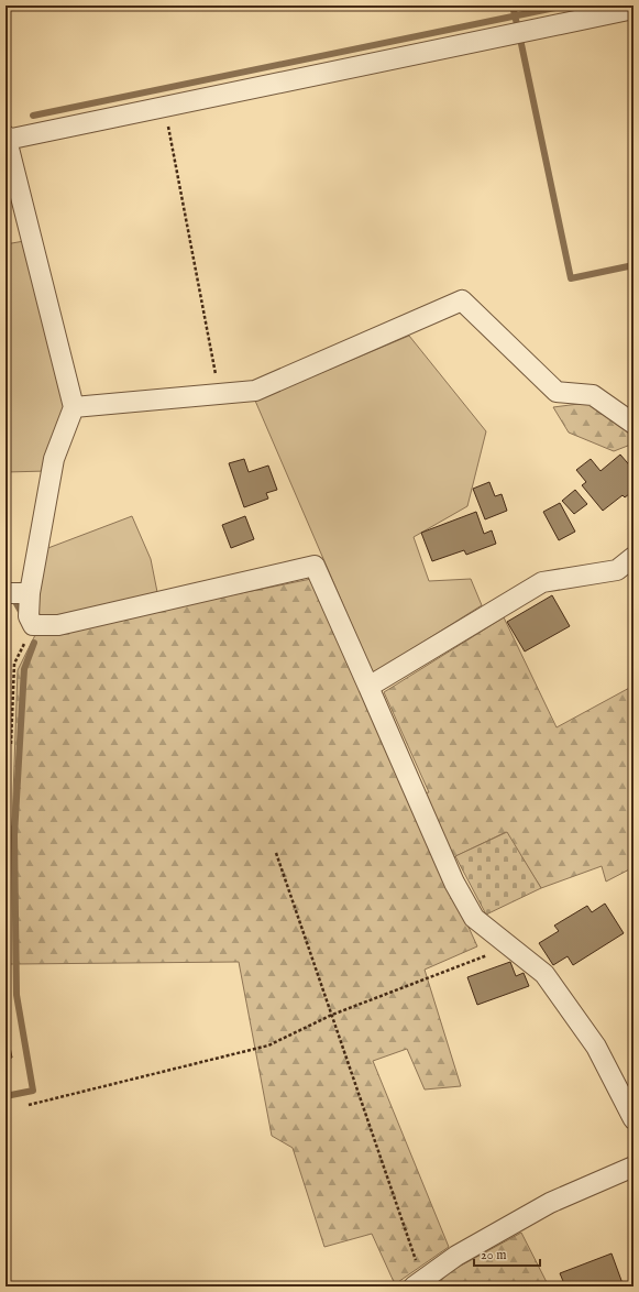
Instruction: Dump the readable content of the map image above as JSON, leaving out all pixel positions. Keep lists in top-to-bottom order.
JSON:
{
  "scale_bar": "20 m"
}
